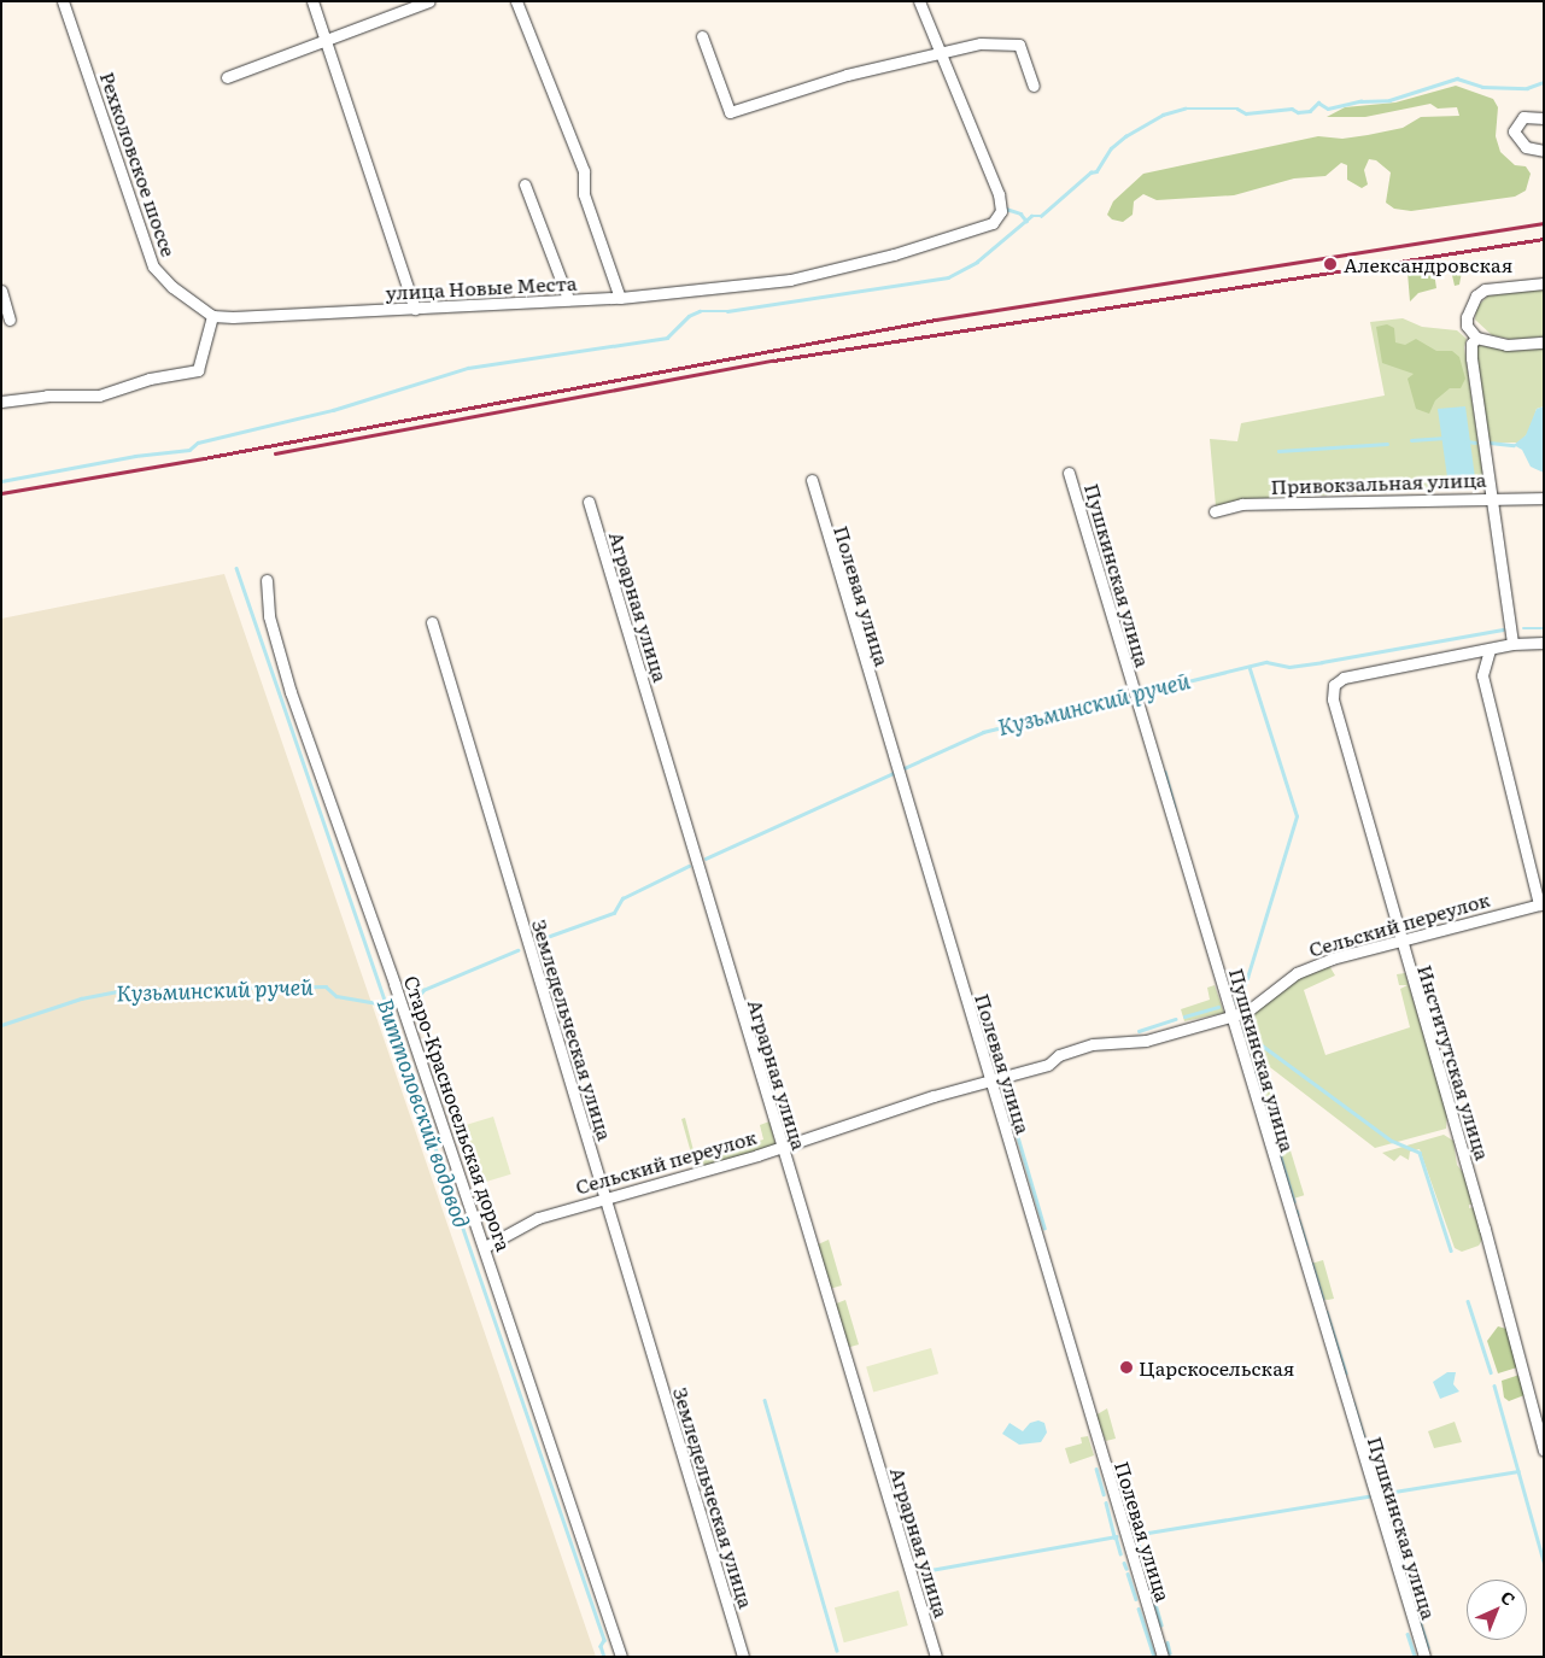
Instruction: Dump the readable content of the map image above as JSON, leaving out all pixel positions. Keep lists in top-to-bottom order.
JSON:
{
  "streets": {
    "street": [
      "Рехколовское шоссе",
      "улица Новые Места",
      "Привокзальная улица",
      "Пушкинская улица",
      "Полевая улица",
      "Аграрная улица",
      "Сельский переулок",
      "Земледельческая улица",
      "Институтская улица",
      "Старо-Красносельская дорога"
    ]
  },
  "crossings": [
    ["Рехколовское шоссе", "улица Новые Места"],
    ["Пушкинская улица", "Сельский переулок"],
    ["Полевая улица", "Сельский переулок"],
    ["Аграрная улица", "Сельский переулок"],
    ["Сельский переулок", "Земледельческая улица"],
    ["Сельский переулок", "Институтская улица"],
    ["Сельский переулок", "Старо-Красносельская дорога"]
  ],
  "water": ["Кузьминский ручей", "Виттоловский водовод"],
  "places": ["Александровская", "Царскосельская"],
  "north": "top right"
}
